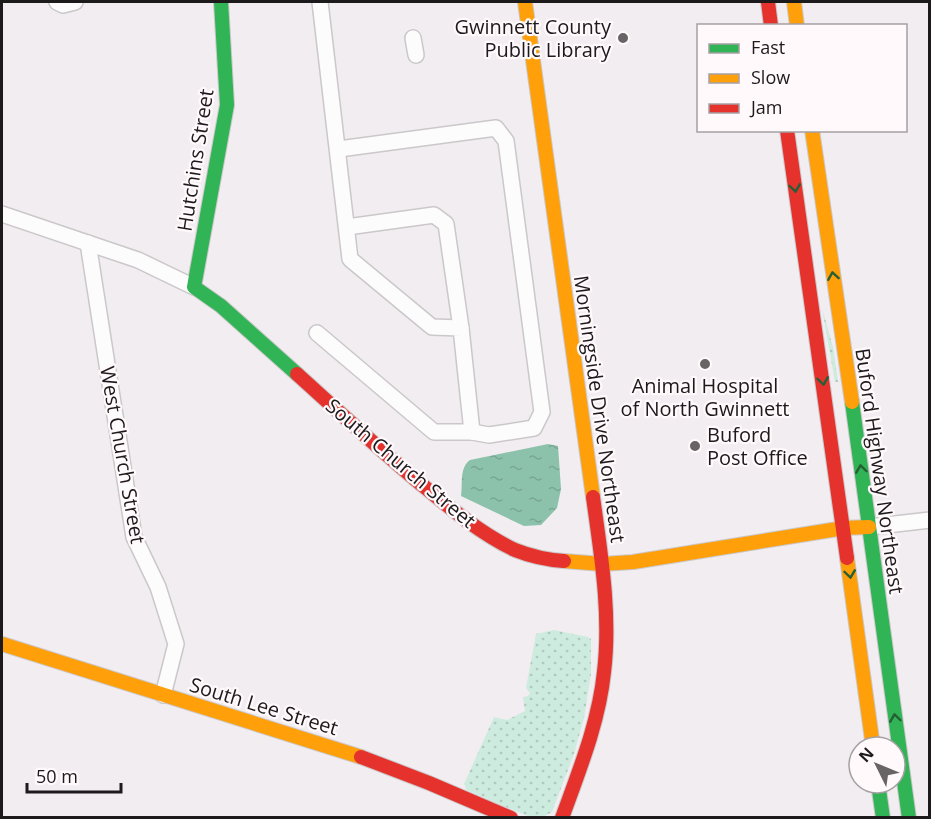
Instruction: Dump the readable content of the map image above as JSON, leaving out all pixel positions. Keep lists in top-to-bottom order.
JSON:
{
  "streets": {
    "street": [
      "Hutchins Street",
      "Morningside Drive Northeast",
      "West Church Street",
      "South Church Street",
      "Buford Highway Northeast",
      "South Lee Street"
    ]
  },
  "crossings": [
    ["Hutchins Street", "South Church Street"],
    ["Morningside Drive Northeast", "South Church Street"],
    ["West Church Street", "South Church Street"],
    ["West Church Street", "South Lee Street"],
    ["South Church Street", "Buford Highway Northeast"]
  ],
  "places": ["Gwinnett County Public Library", "Animal Hospital of North Gwinnett", "Buford Post Office"],
  "legend": ["Fast", "Slow", "Jam"],
  "scale_bar": "50 m",
  "north": "top left"
}
